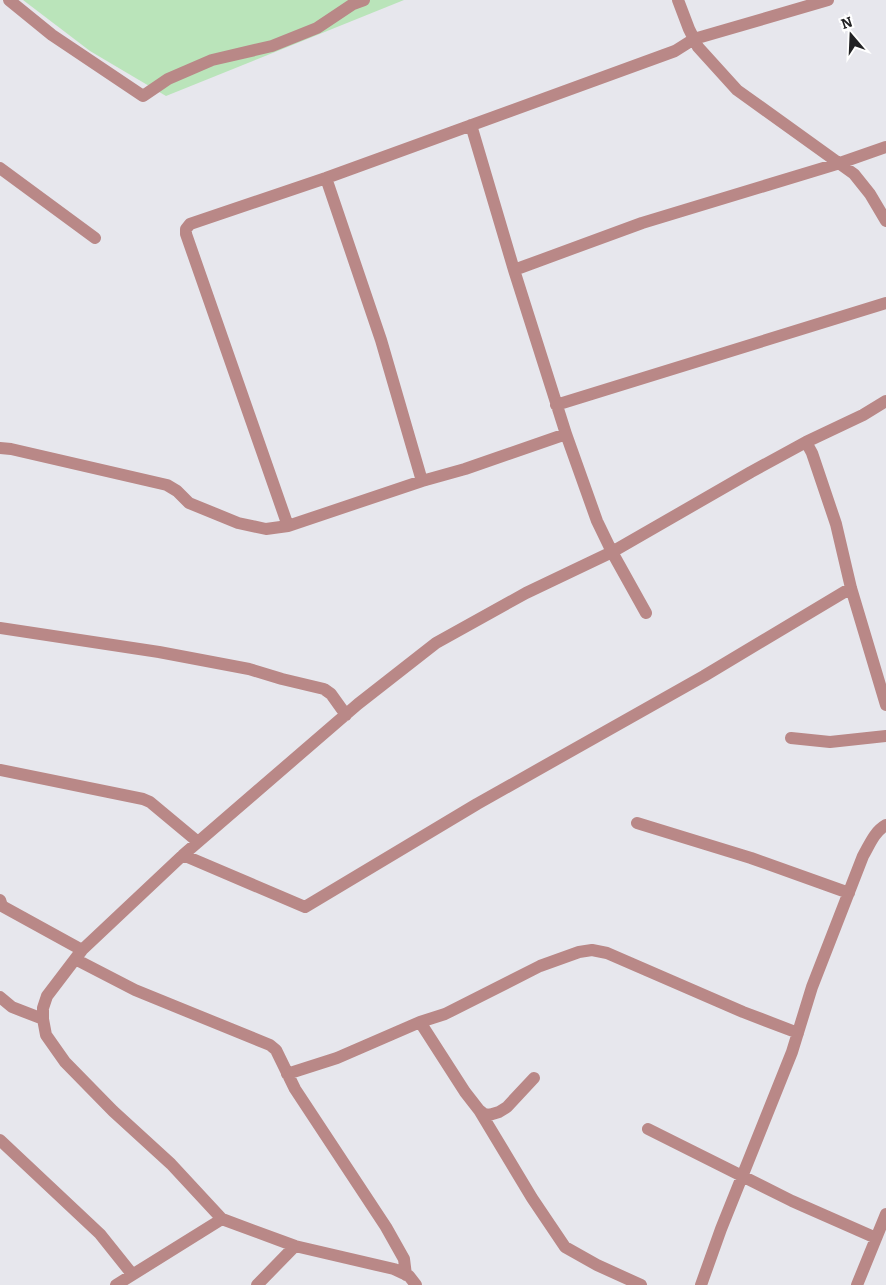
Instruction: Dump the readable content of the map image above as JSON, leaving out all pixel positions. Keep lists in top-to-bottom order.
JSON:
{
  "north": "top"
}
